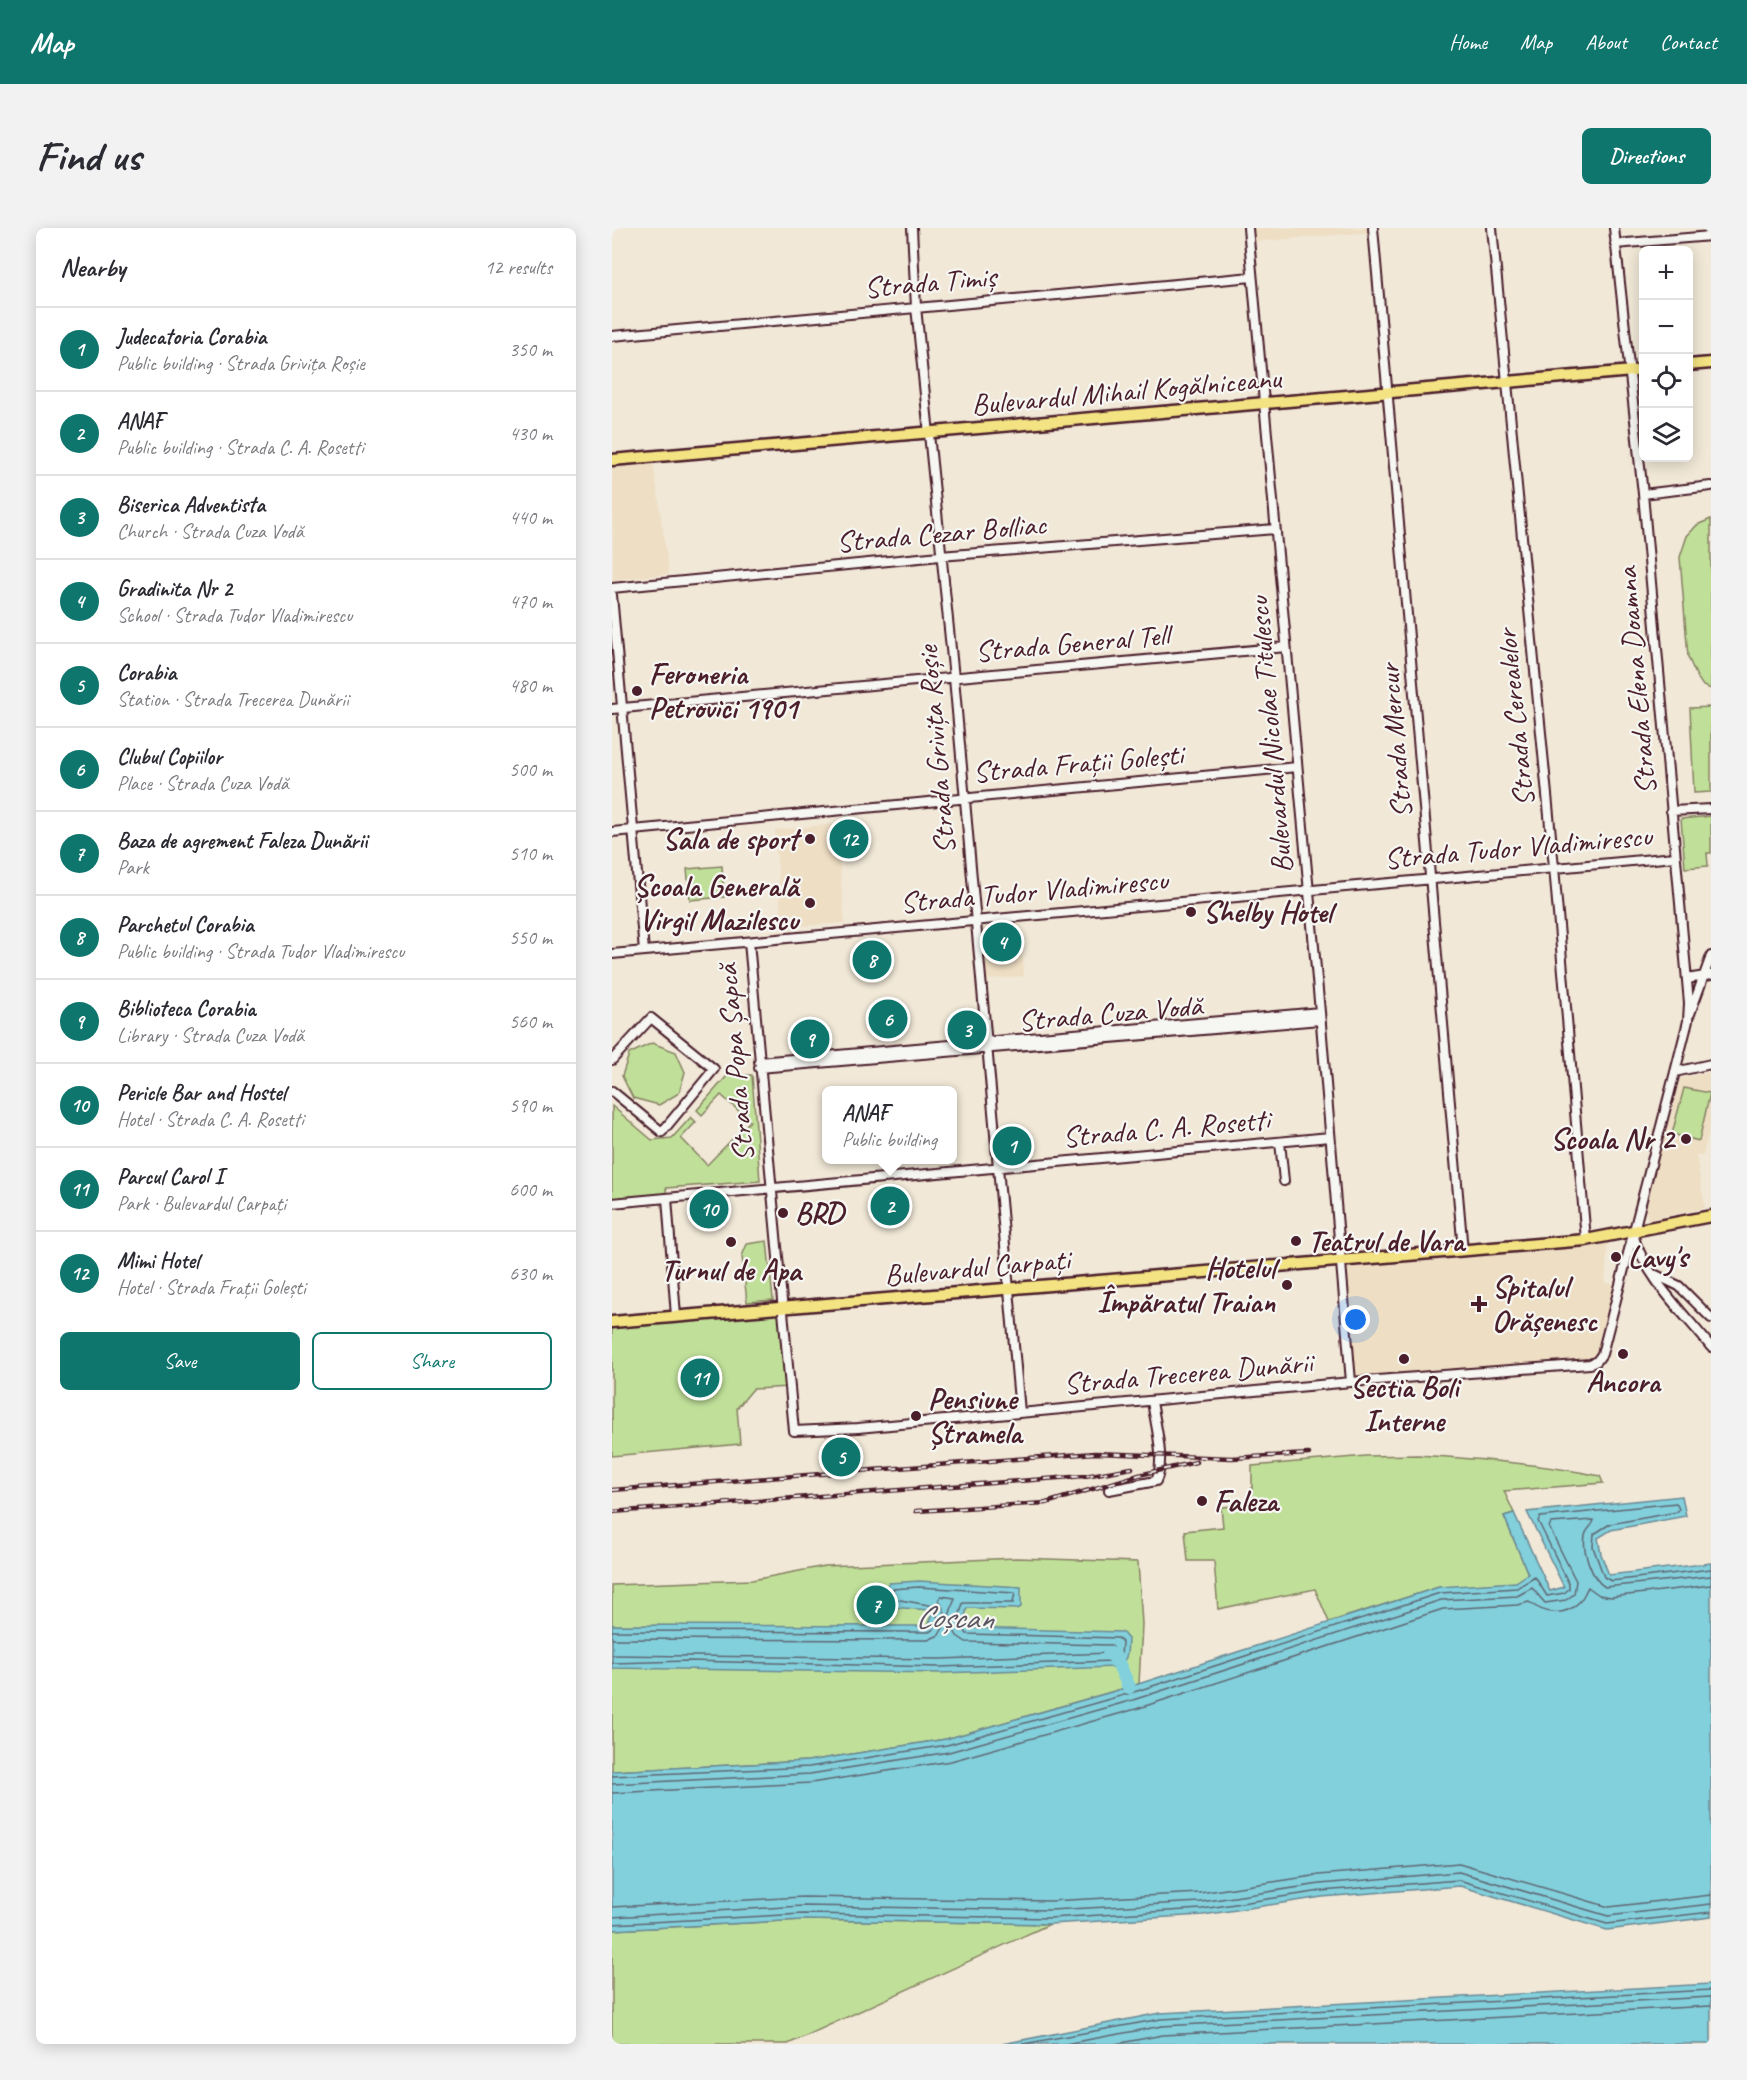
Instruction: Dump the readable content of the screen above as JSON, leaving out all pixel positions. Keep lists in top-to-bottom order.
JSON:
{
  "streets": {
    "main road": ["Bulevardul Mihail Kogălniceanu", "Bulevardul Carpați"],
    "street": [
      "Strada Timiș",
      "Strada Cezar Bolliac",
      "Strada General Tell",
      "Strada Elena Doamna",
      "Strada Cerealelor",
      "Bulevardul Nicolae Titulescu",
      "Strada Mercur",
      "Strada Grivița Roșie",
      "Strada Frații Golești",
      "Strada Tudor Vladimirescu",
      "Strada Cuza Vodă",
      "Strada Popa Șapcă",
      "Strada C. A. Rosetti",
      "Strada Trecerea Dunării"
    ]
  },
  "crossings": [
    ["Strada Timiș", "Bulevardul Nicolae Titulescu"],
    ["Strada Timiș", "Strada Grivița Roșie"],
    ["Bulevardul Mihail Kogălniceanu", "Strada Elena Doamna"],
    ["Bulevardul Mihail Kogălniceanu", "Strada Cerealelor"],
    ["Bulevardul Mihail Kogălniceanu", "Bulevardul Nicolae Titulescu"],
    ["Bulevardul Mihail Kogălniceanu", "Strada Mercur"],
    ["Bulevardul Mihail Kogălniceanu", "Strada Grivița Roșie"],
    ["Strada Cezar Bolliac", "Bulevardul Nicolae Titulescu"],
    ["Strada Cezar Bolliac", "Strada Grivița Roșie"],
    ["Strada General Tell", "Bulevardul Nicolae Titulescu"],
    ["Strada General Tell", "Strada Grivița Roșie"],
    ["Strada Elena Doamna", "Strada Tudor Vladimirescu"],
    ["Strada Elena Doamna", "Bulevardul Carpați"],
    ["Strada Elena Doamna", "Strada Trecerea Dunării"],
    ["Strada Cerealelor", "Strada Tudor Vladimirescu"],
    ["Strada Cerealelor", "Bulevardul Carpați"],
    ["Bulevardul Nicolae Titulescu", "Strada Frații Golești"],
    ["Bulevardul Nicolae Titulescu", "Strada Tudor Vladimirescu"],
    ["Bulevardul Nicolae Titulescu", "Strada Cuza Vodă"],
    ["Bulevardul Nicolae Titulescu", "Strada C. A. Rosetti"],
    ["Bulevardul Nicolae Titulescu", "Bulevardul Carpați"],
    ["Bulevardul Nicolae Titulescu", "Strada Trecerea Dunării"],
    ["Strada Mercur", "Strada Tudor Vladimirescu"],
    ["Strada Mercur", "Bulevardul Carpați"],
    ["Strada Grivița Roșie", "Strada Frații Golești"],
    ["Strada Grivița Roșie", "Strada Tudor Vladimirescu"],
    ["Strada Grivița Roșie", "Strada Cuza Vodă"],
    ["Strada Grivița Roșie", "Strada C. A. Rosetti"],
    ["Strada Grivița Roșie", "Bulevardul Carpați"],
    ["Strada Grivița Roșie", "Strada Trecerea Dunării"],
    ["Strada Tudor Vladimirescu", "Strada Popa Șapcă"],
    ["Strada Cuza Vodă", "Strada Popa Șapcă"],
    ["Strada Popa Șapcă", "Strada C. A. Rosetti"],
    ["Strada Popa Șapcă", "Bulevardul Carpați"],
    ["Strada Popa Șapcă", "Strada Trecerea Dunării"],
    ["Bulevardul Carpați", "Strada Trecerea Dunării"]
  ],
  "water": ["Coșcan"],
  "places": {
    "other": [
      "Feroneria Petrovici 1901",
      "Sala de sport",
      "Școala Generală Virgil Mazilescu",
      "Shelby Hotel",
      "Scoala Nr 2",
      "BRD",
      "Teatrul de Vara",
      "Turnul de Apa",
      "Lavy's",
      "Hotelul Împăratul Traian",
      "Ancora",
      "Sectia Boli Interne",
      "Pensiune Ștramela",
      "Faleza"
    ],
    "health": ["Spitalul Orășenesc"]
  },
  "page": {
    "header": "Map",
    "nav": [
      "Home",
      "Map",
      "About",
      "Contact"
    ],
    "buttons": [
      "Directions",
      ["Save", "Share"]
    ],
    "title": "Find us",
    "heading": ["Nearby", "12 results"],
    "map_buttons": ["+", "−"],
    "list": [
      {
        "mark": "1",
        "name": "Judecatoria Corabia",
        "note": "Public building · Strada Grivița Roșie",
        "value": "350 m"
      },
      {
        "mark": "2",
        "name": "ANAF",
        "note": "Public building · Strada C. A. Rosetti",
        "value": "430 m"
      },
      {
        "mark": "3",
        "name": "Biserica Adventista",
        "note": "Church · Strada Cuza Vodă",
        "value": "440 m"
      },
      {
        "mark": "4",
        "name": "Gradinita Nr 2",
        "note": "School · Strada Tudor Vladimirescu",
        "value": "470 m"
      },
      {
        "mark": "5",
        "name": "Corabia",
        "note": "Station · Strada Trecerea Dunării",
        "value": "480 m"
      },
      {
        "mark": "6",
        "name": "Clubul Copiilor",
        "note": "Place · Strada Cuza Vodă",
        "value": "500 m"
      },
      {
        "mark": "7",
        "name": "Baza de agrement Faleza Dunării",
        "note": "Park",
        "value": "510 m"
      },
      {
        "mark": "8",
        "name": "Parchetul Corabia",
        "note": "Public building · Strada Tudor Vladimirescu",
        "value": "550 m"
      },
      {
        "mark": "9",
        "name": "Biblioteca Corabia",
        "note": "Library · Strada Cuza Vodă",
        "value": "560 m"
      },
      {
        "mark": "10",
        "name": "Pericle Bar and Hostel",
        "note": "Hotel · Strada C. A. Rosetti",
        "value": "590 m"
      },
      {
        "mark": "11",
        "name": "Parcul Carol I",
        "note": "Park · Bulevardul Carpați",
        "value": "600 m"
      },
      {
        "mark": "12",
        "name": "Mimi Hotel",
        "note": "Hotel · Strada Frații Golești",
        "value": "630 m"
      }
    ],
    "pins": [
      "12",
      "4",
      "8",
      "6",
      "3",
      "9",
      "1",
      "2",
      "10",
      "11",
      "5",
      "7"
    ],
    "popup": ["ANAF", "Public building"]
  }
}
